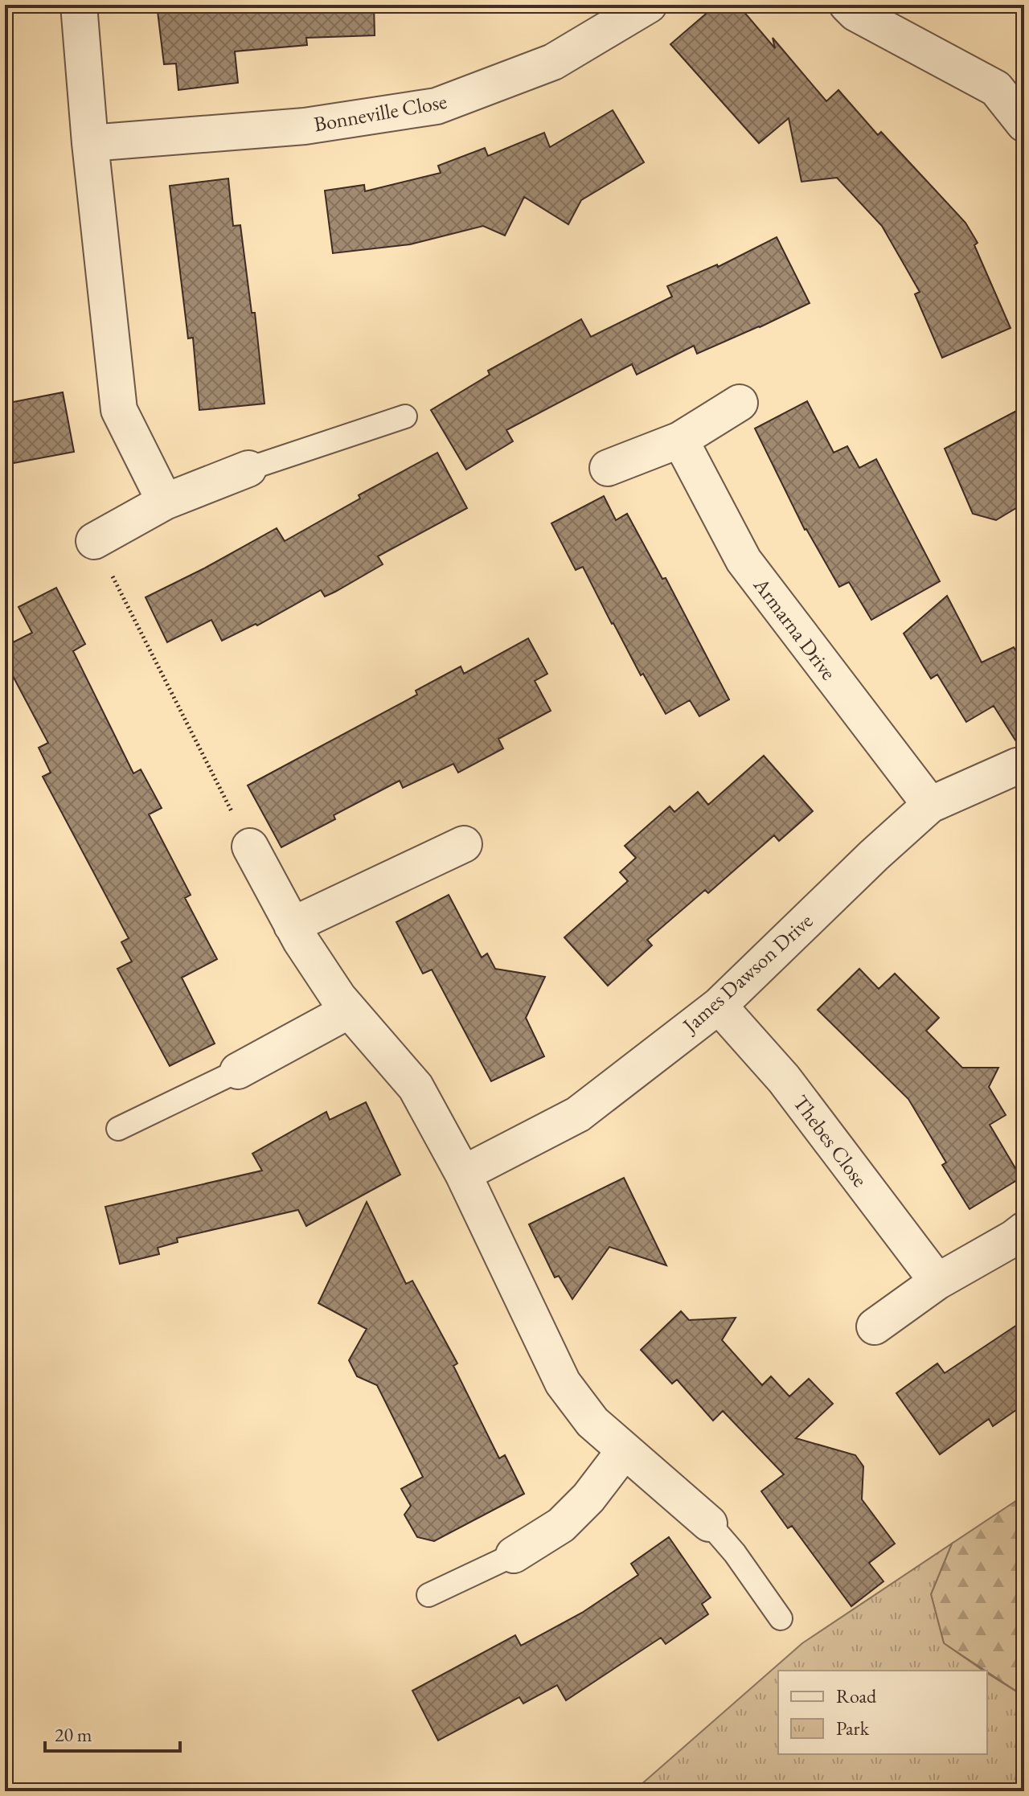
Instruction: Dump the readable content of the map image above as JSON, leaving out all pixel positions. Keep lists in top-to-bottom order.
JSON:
{
  "streets": {
    "street": [
      "Bonneville Close",
      "Armarna Drive",
      "James Dawson Drive",
      "Thebes Close"
    ]
  },
  "crossings": [
    ["Armarna Drive", "James Dawson Drive"],
    ["James Dawson Drive", "Thebes Close"]
  ],
  "legend": ["Road", "Park"],
  "scale_bar": "20 m"
}
